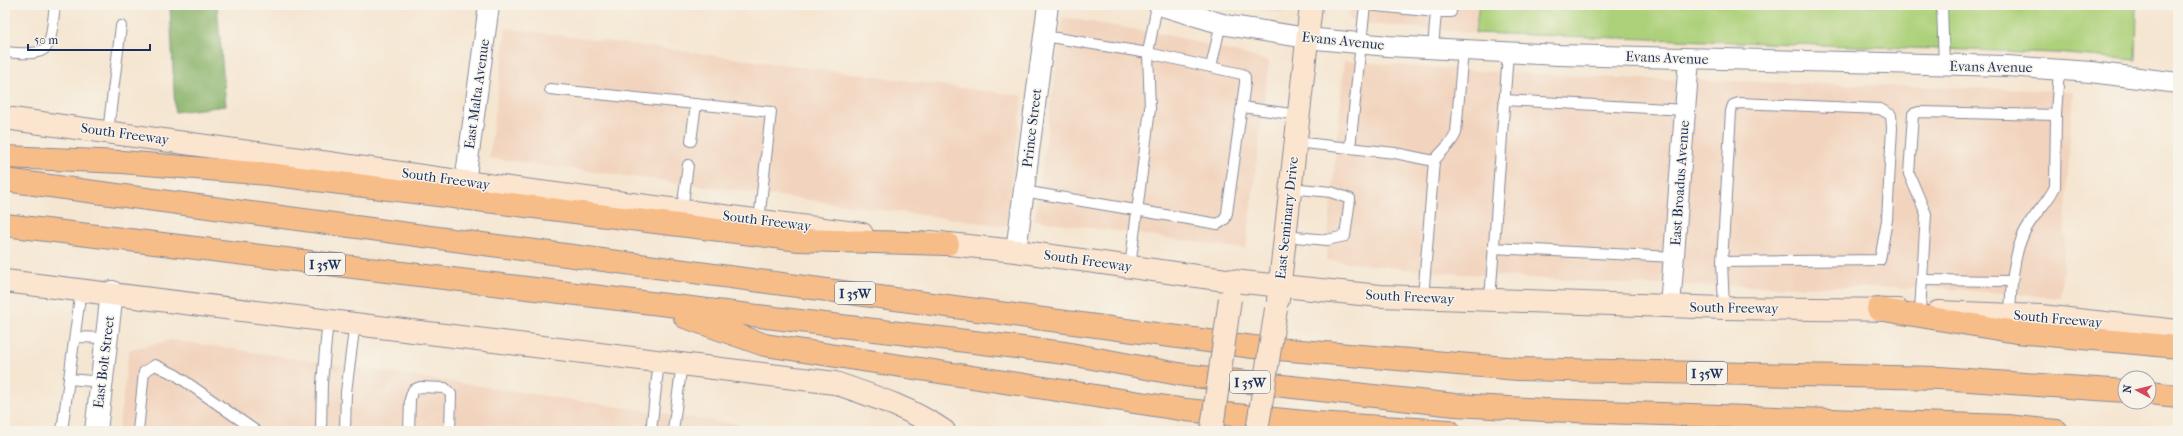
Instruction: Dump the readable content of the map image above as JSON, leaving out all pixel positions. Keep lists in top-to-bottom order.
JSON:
{
  "streets": {
    "highway": ["I 35W"],
    "main road": ["South Freeway", "East Seminary Drive"],
    "street": [
      "Evans Avenue",
      "East Malta Avenue",
      "Prince Street",
      "East Broadus Avenue",
      "East Bolt Street"
    ]
  },
  "crossings": [
    ["Evans Avenue", "East Broadus Avenue"],
    ["Evans Avenue", "East Seminary Drive"],
    ["East Malta Avenue", "South Freeway"],
    ["Prince Street", "South Freeway"],
    ["South Freeway", "East Broadus Avenue"],
    ["South Freeway", "East Seminary Drive"]
  ],
  "scale_bar": "50 m",
  "north": "left"
}
